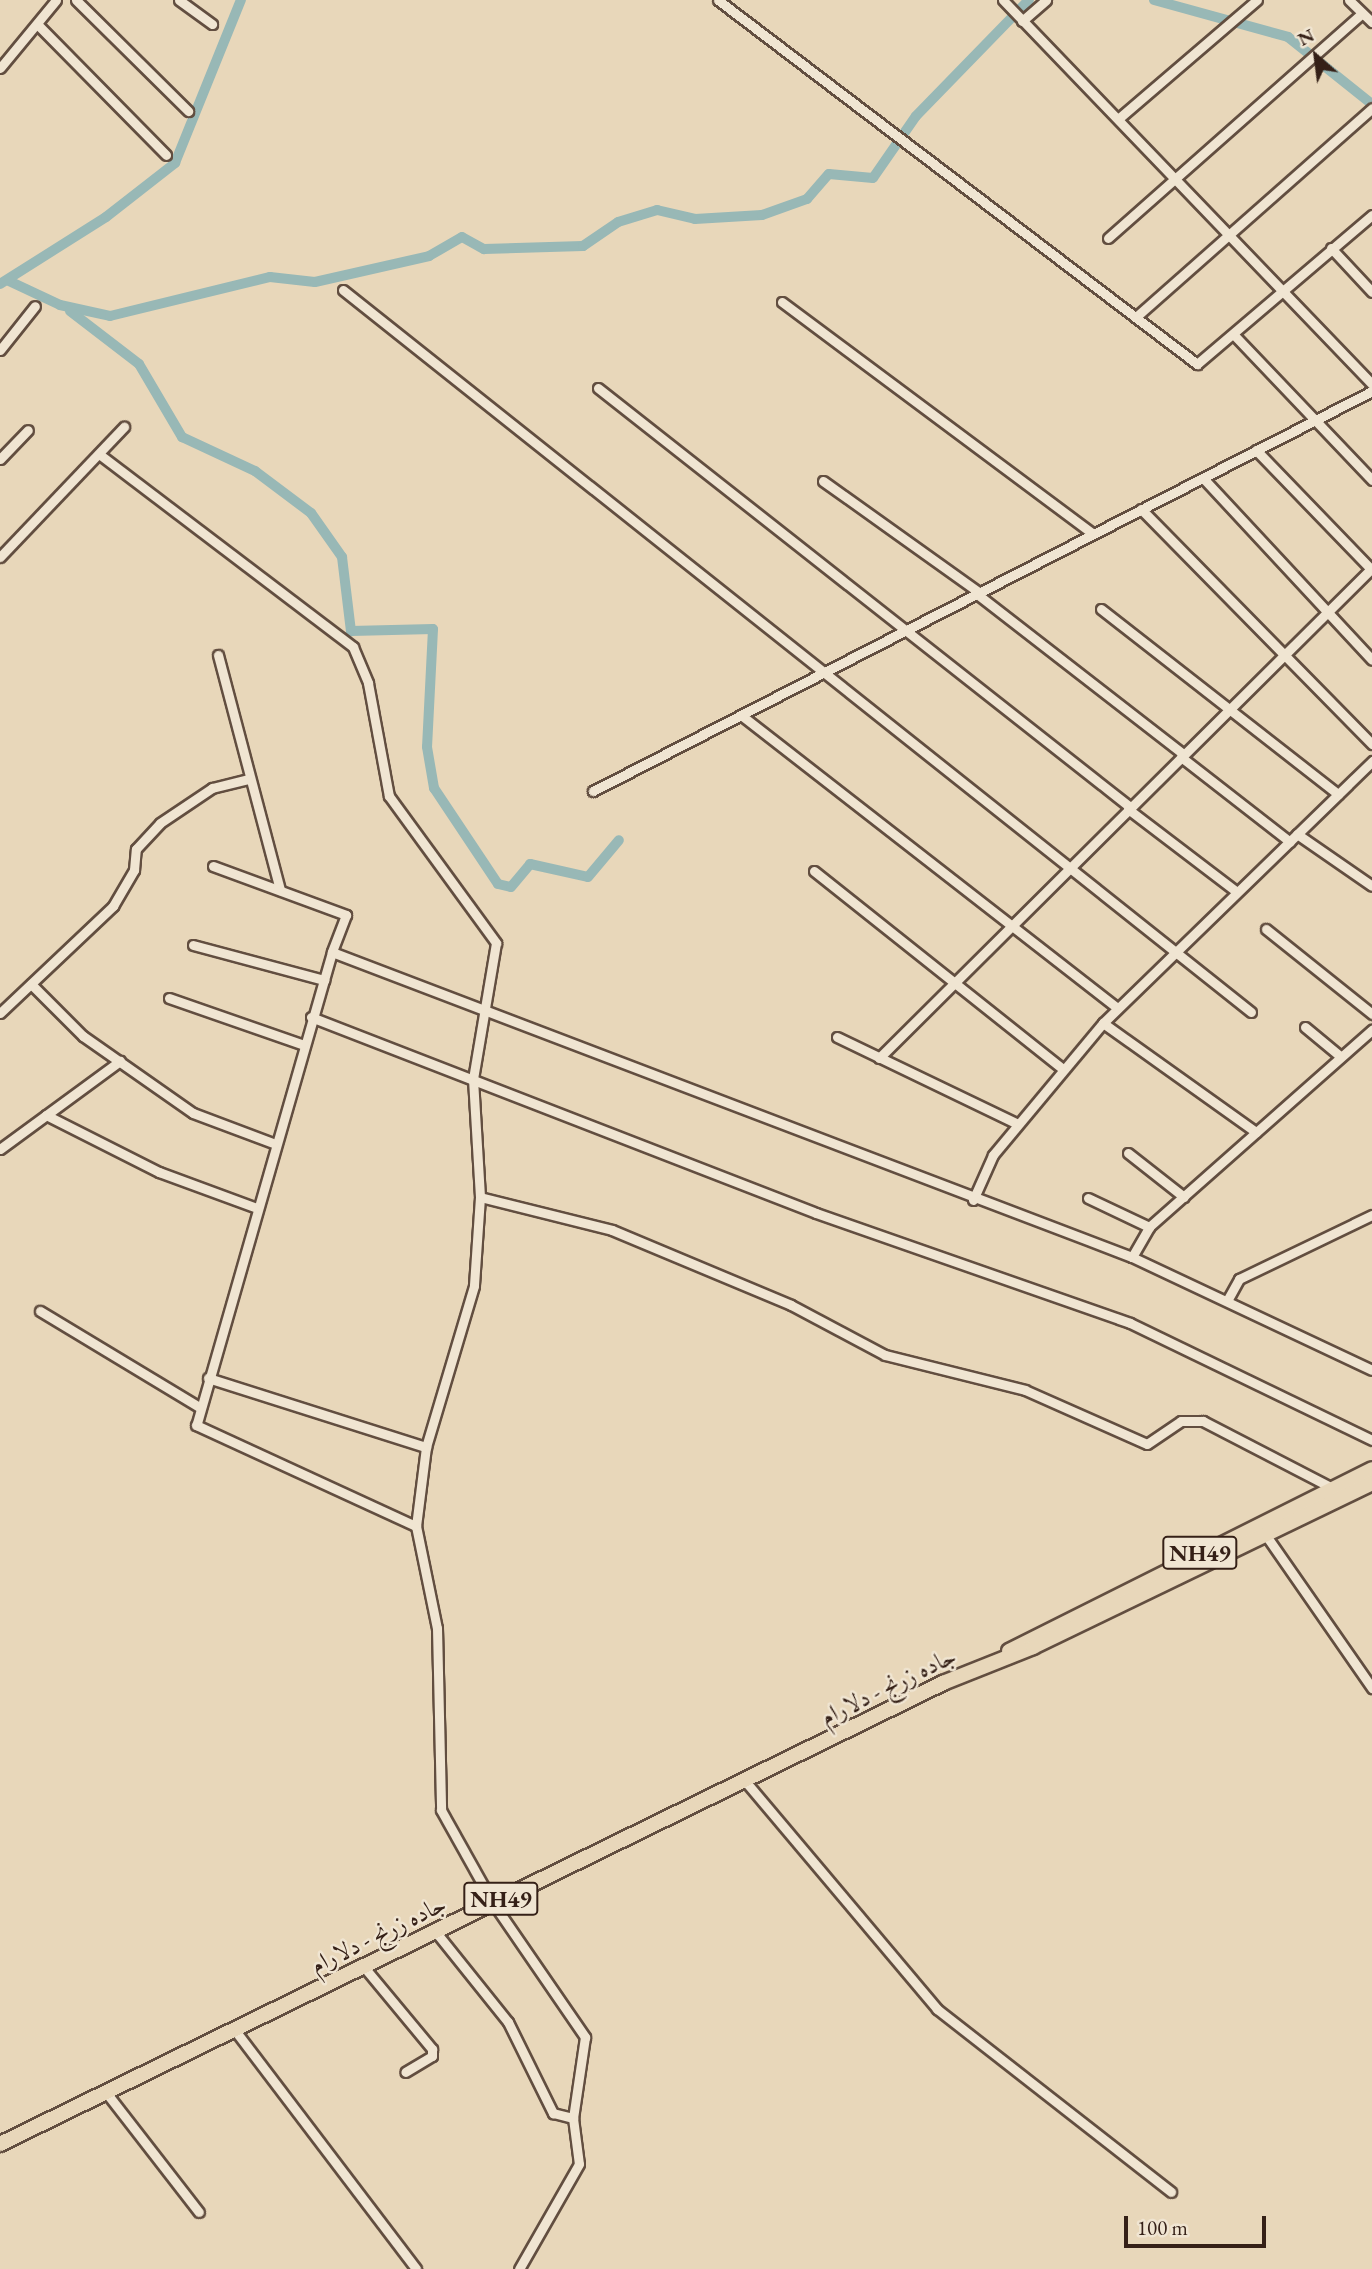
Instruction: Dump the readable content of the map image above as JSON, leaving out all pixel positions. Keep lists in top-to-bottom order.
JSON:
{
  "streets": {
    "highway": ["NH49", "جاده زرنج - دلارام"]
  },
  "scale_bar": "100 m",
  "north": "top left"
}
